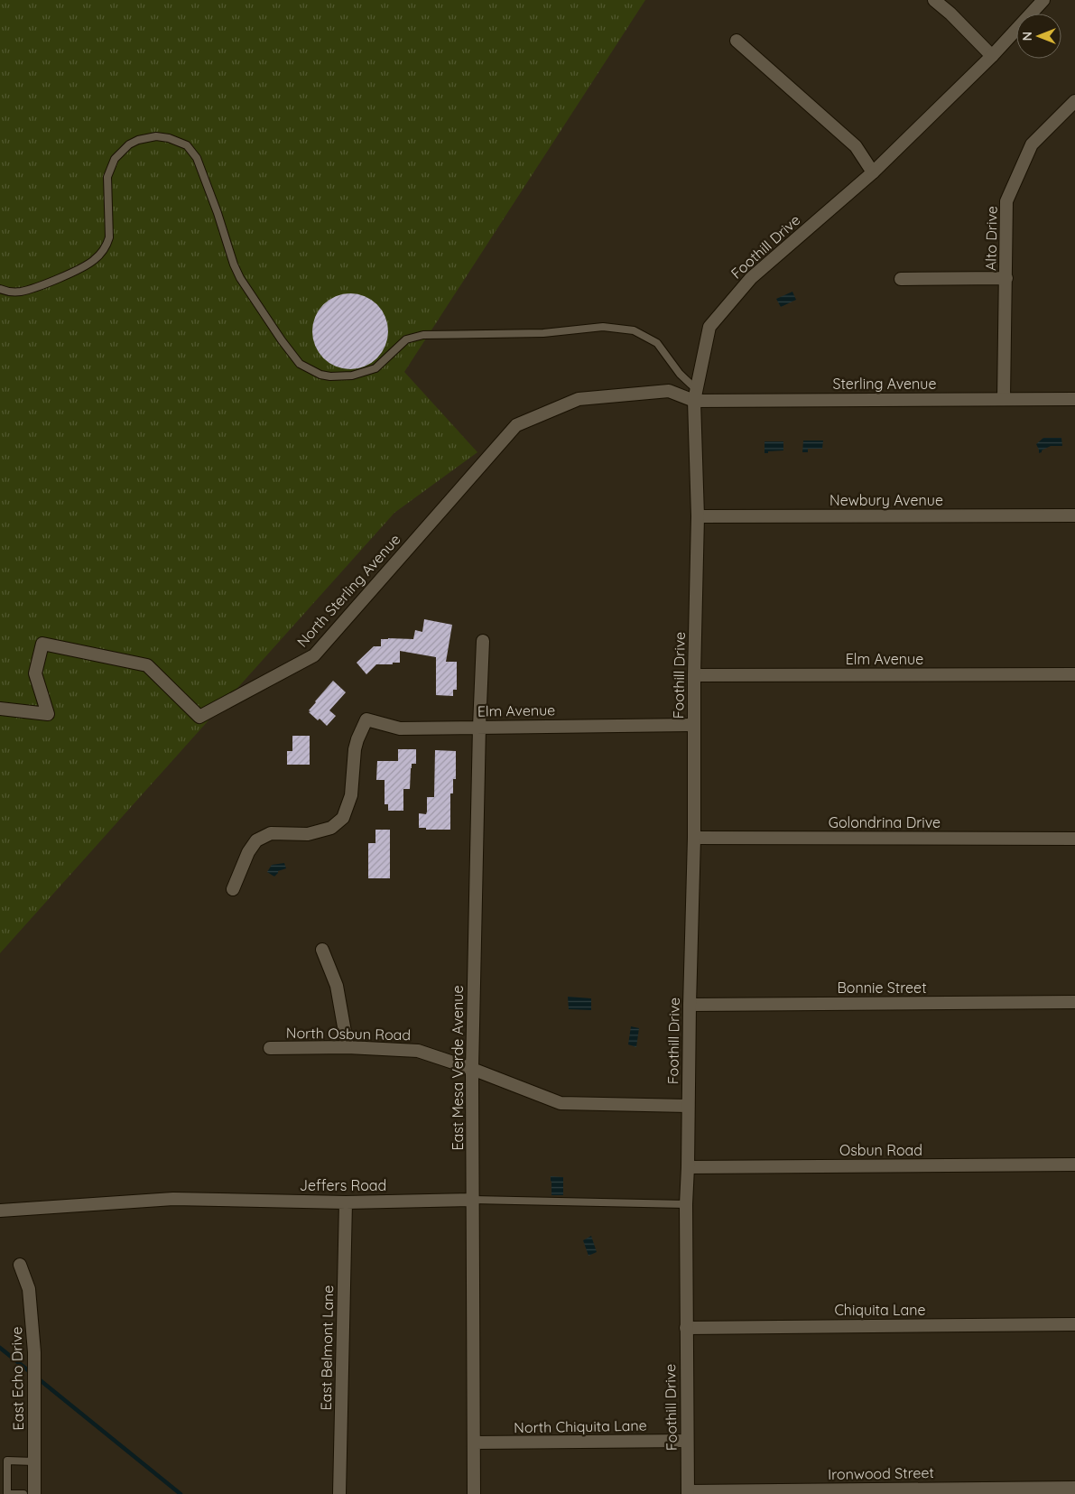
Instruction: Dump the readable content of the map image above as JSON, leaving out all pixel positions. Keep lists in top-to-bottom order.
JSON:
{
  "streets": {
    "street": [
      "Alto Drive",
      "Foothill Drive",
      "Sterling Avenue",
      "Newbury Avenue",
      "North Sterling Avenue",
      "Elm Avenue",
      "Golondrina Drive",
      "Bonnie Street",
      "North Osbun Road",
      "East Mesa Verde Avenue",
      "Osbun Road",
      "Jeffers Road",
      "Chiquita Lane",
      "East Belmont Lane",
      "East Echo Drive",
      "North Chiquita Lane",
      "Ironwood Street"
    ]
  },
  "crossings": [
    ["Alto Drive", "Sterling Avenue"],
    ["Foothill Drive", "Sterling Avenue"],
    ["Foothill Drive", "Newbury Avenue"],
    ["Foothill Drive", "North Sterling Avenue"],
    ["Foothill Drive", "Elm Avenue"],
    ["Foothill Drive", "Golondrina Drive"],
    ["Foothill Drive", "Bonnie Street"],
    ["Foothill Drive", "North Osbun Road"],
    ["Foothill Drive", "Osbun Road"],
    ["Foothill Drive", "Jeffers Road"],
    ["Foothill Drive", "Chiquita Lane"],
    ["Foothill Drive", "North Chiquita Lane"],
    ["Foothill Drive", "Ironwood Street"],
    ["Sterling Avenue", "North Sterling Avenue"],
    ["Elm Avenue", "East Mesa Verde Avenue"],
    ["North Osbun Road", "East Mesa Verde Avenue"],
    ["East Mesa Verde Avenue", "Jeffers Road"],
    ["East Mesa Verde Avenue", "North Chiquita Lane"],
    ["Jeffers Road", "East Belmont Lane"]
  ],
  "north": "left"
}
